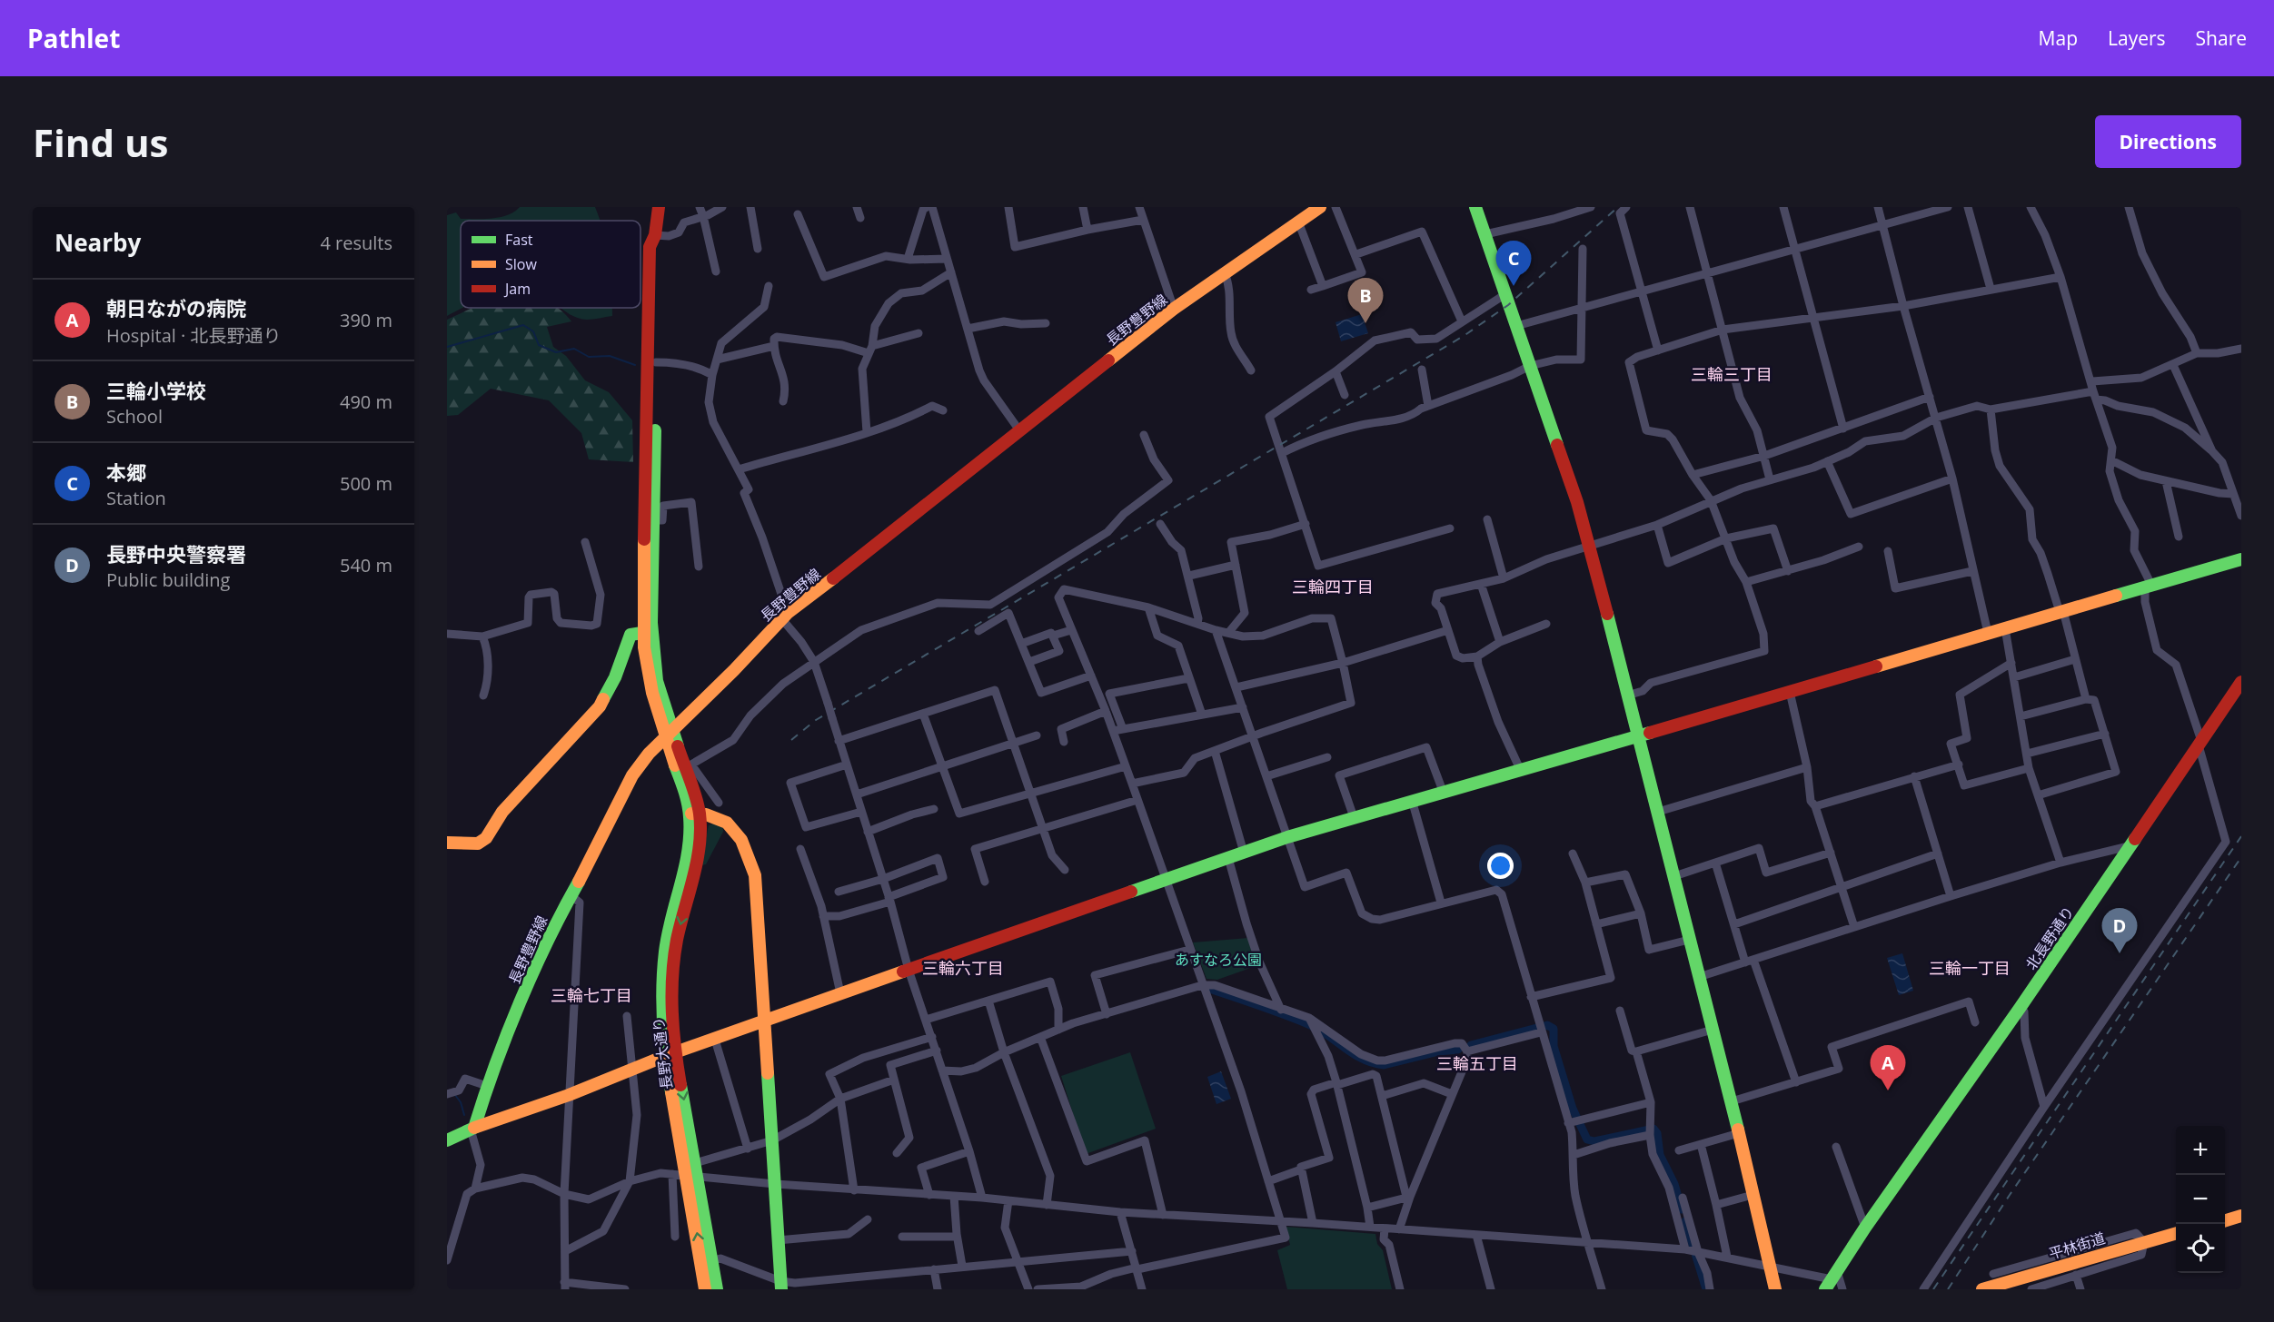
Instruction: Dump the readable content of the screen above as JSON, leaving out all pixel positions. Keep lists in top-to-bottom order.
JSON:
{
  "streets": {
    "main road": [
      "長野豊野線",
      "北長野通り",
      "長野大通り",
      "平林街道"
    ]
  },
  "districts": [
    "三輪三丁目",
    "三輪四丁目",
    "三輪六丁目",
    "三輪一丁目",
    "三輪七丁目",
    "三輪五丁目"
  ],
  "parks": ["あすなろ公園"],
  "legend": ["Fast", "Slow", "Jam"],
  "page": {
    "header": "Pathlet",
    "nav": ["Map", "Layers", "Share"],
    "buttons": "Directions",
    "title": "Find us",
    "heading": ["Nearby", "4 results"],
    "pins": [
      "C",
      "B",
      "D",
      "A"
    ],
    "list": [
      {
        "mark": "A",
        "name": "朝日ながの病院",
        "note": "Hospital · 北長野通り",
        "value": "390 m"
      },
      {
        "mark": "B",
        "name": "三輪小学校",
        "note": "School",
        "value": "490 m"
      },
      {
        "mark": "C",
        "name": "本郷",
        "note": "Station",
        "value": "500 m"
      },
      {
        "mark": "D",
        "name": "長野中央警察署",
        "note": "Public building",
        "value": "540 m"
      }
    ],
    "map_buttons": ["+", "−"]
  }
}
